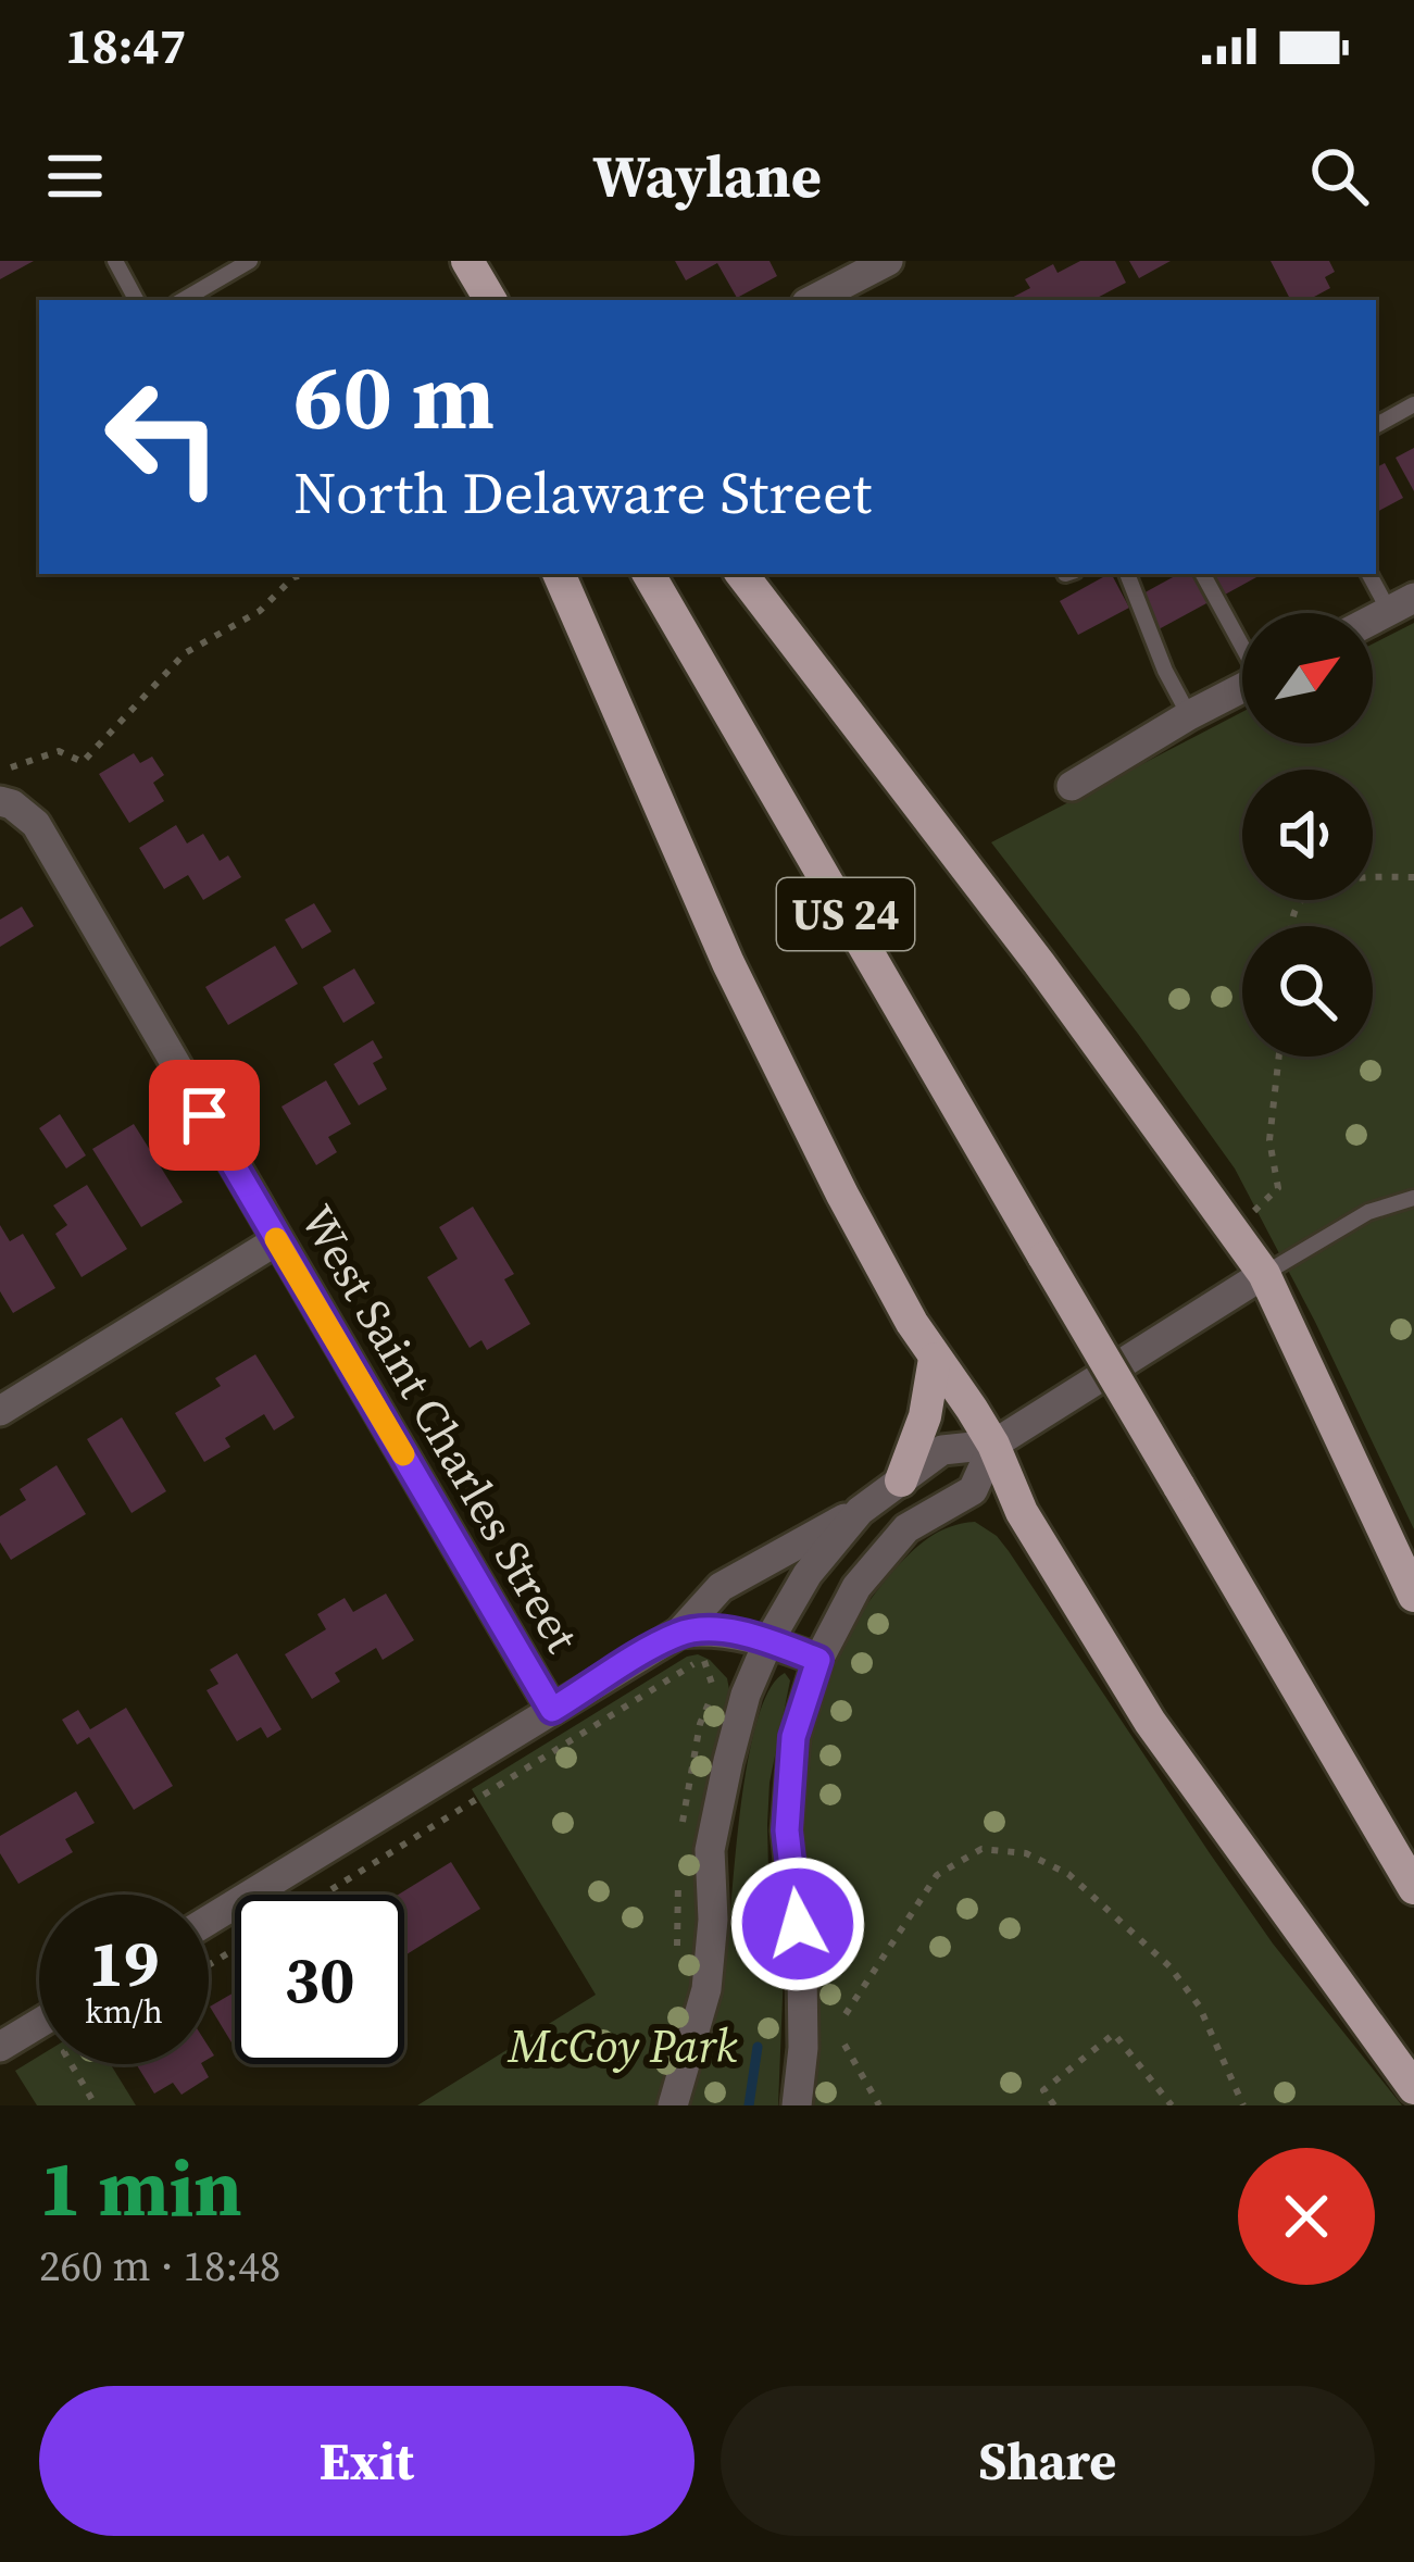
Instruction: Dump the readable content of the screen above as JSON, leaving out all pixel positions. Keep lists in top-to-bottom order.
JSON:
{
  "streets": {
    "main road": ["US 24"],
    "street": ["West Saint Charles Street"]
  },
  "parks": ["McCoy Park"],
  "north": "top right",
  "page": {
    "status": "18:47",
    "header": "Waylane",
    "turn": ["60 m", "North Delaware Street"],
    "speed": "19 km/h",
    "limit": "30",
    "heading": ["1 min", "260 m · 18:48"],
    "buttons": ["Exit", "Share"]
  }
}
